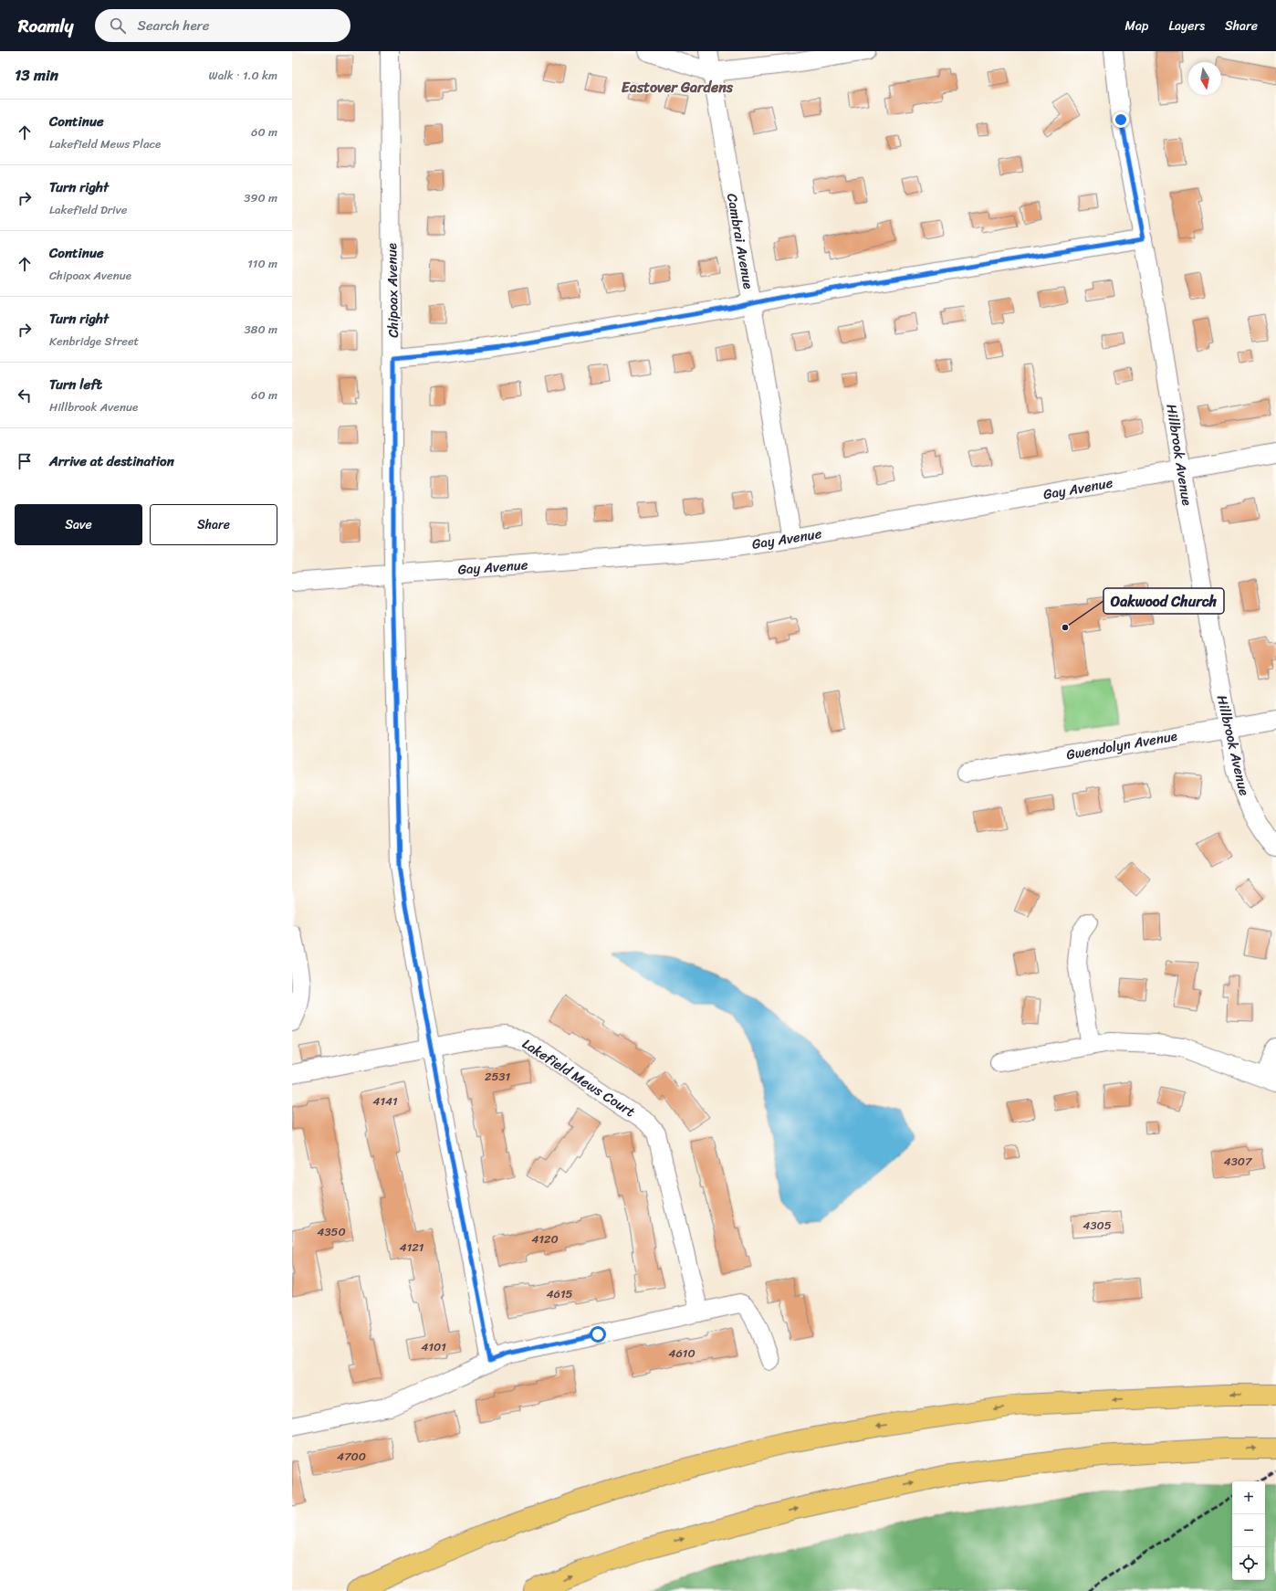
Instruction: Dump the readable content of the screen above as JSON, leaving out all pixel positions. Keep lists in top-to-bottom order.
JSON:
{
  "streets": {
    "street": [
      "Cambrai Avenue",
      "Chipoax Avenue",
      "Hillbrook Avenue",
      "Gay Avenue",
      "Gwendolyn Avenue",
      "Lakefield Mews Court"
    ]
  },
  "crossings": [
    ["Cambrai Avenue", "Gay Avenue"],
    ["Chipoax Avenue", "Gay Avenue"],
    ["Chipoax Avenue", "Lakefield Mews Court"],
    ["Hillbrook Avenue", "Gay Avenue"],
    ["Hillbrook Avenue", "Gwendolyn Avenue"]
  ],
  "districts": ["Eastover Gardens"],
  "places": ["Oakwood Church"],
  "house_numbers": [
    "2531",
    "4141",
    "4307",
    "4305",
    "4350",
    "4120",
    "4121",
    "4615",
    "4101",
    "4610",
    "4700"
  ],
  "north": "bottom",
  "page": {
    "header": "Roamly",
    "search": "Search here",
    "nav": ["Map", "Layers", "Share"],
    "heading": ["13 min", "Walk · 1.0 km"],
    "list": [
      ["Continue", "Lakefield Mews Place", "60 m"],
      ["Turn right", "Lakefield Drive", "390 m"],
      ["Continue", "Chipoax Avenue", "110 m"],
      ["Turn right", "Kenbridge Street", "380 m"],
      ["Turn left", "Hillbrook Avenue", "60 m"],
      "Arrive at destination"
    ],
    "buttons": ["Save", "Share"],
    "map_buttons": ["+", "−"]
  }
}
